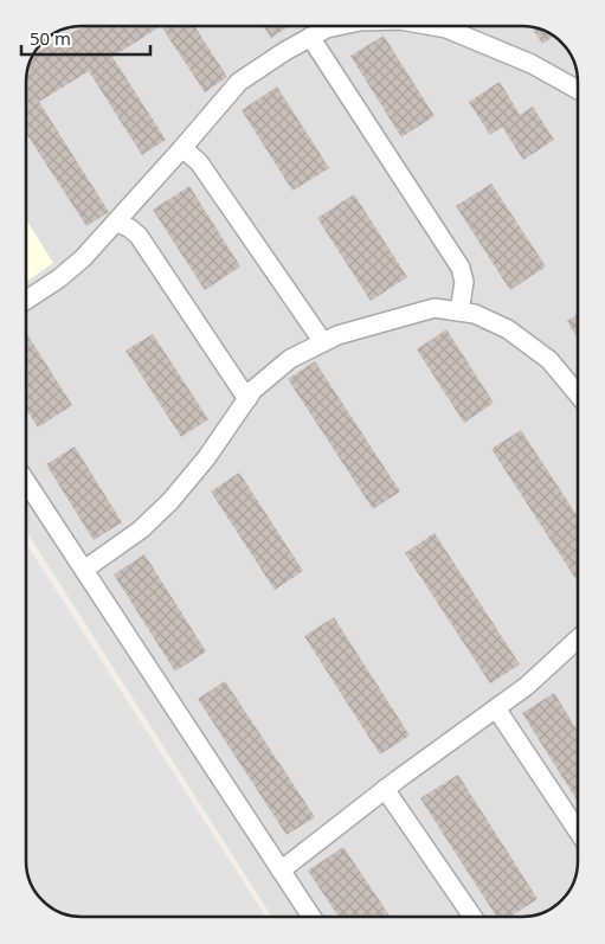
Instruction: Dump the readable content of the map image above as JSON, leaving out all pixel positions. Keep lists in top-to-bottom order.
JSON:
{
  "scale_bar": "50 m"
}
